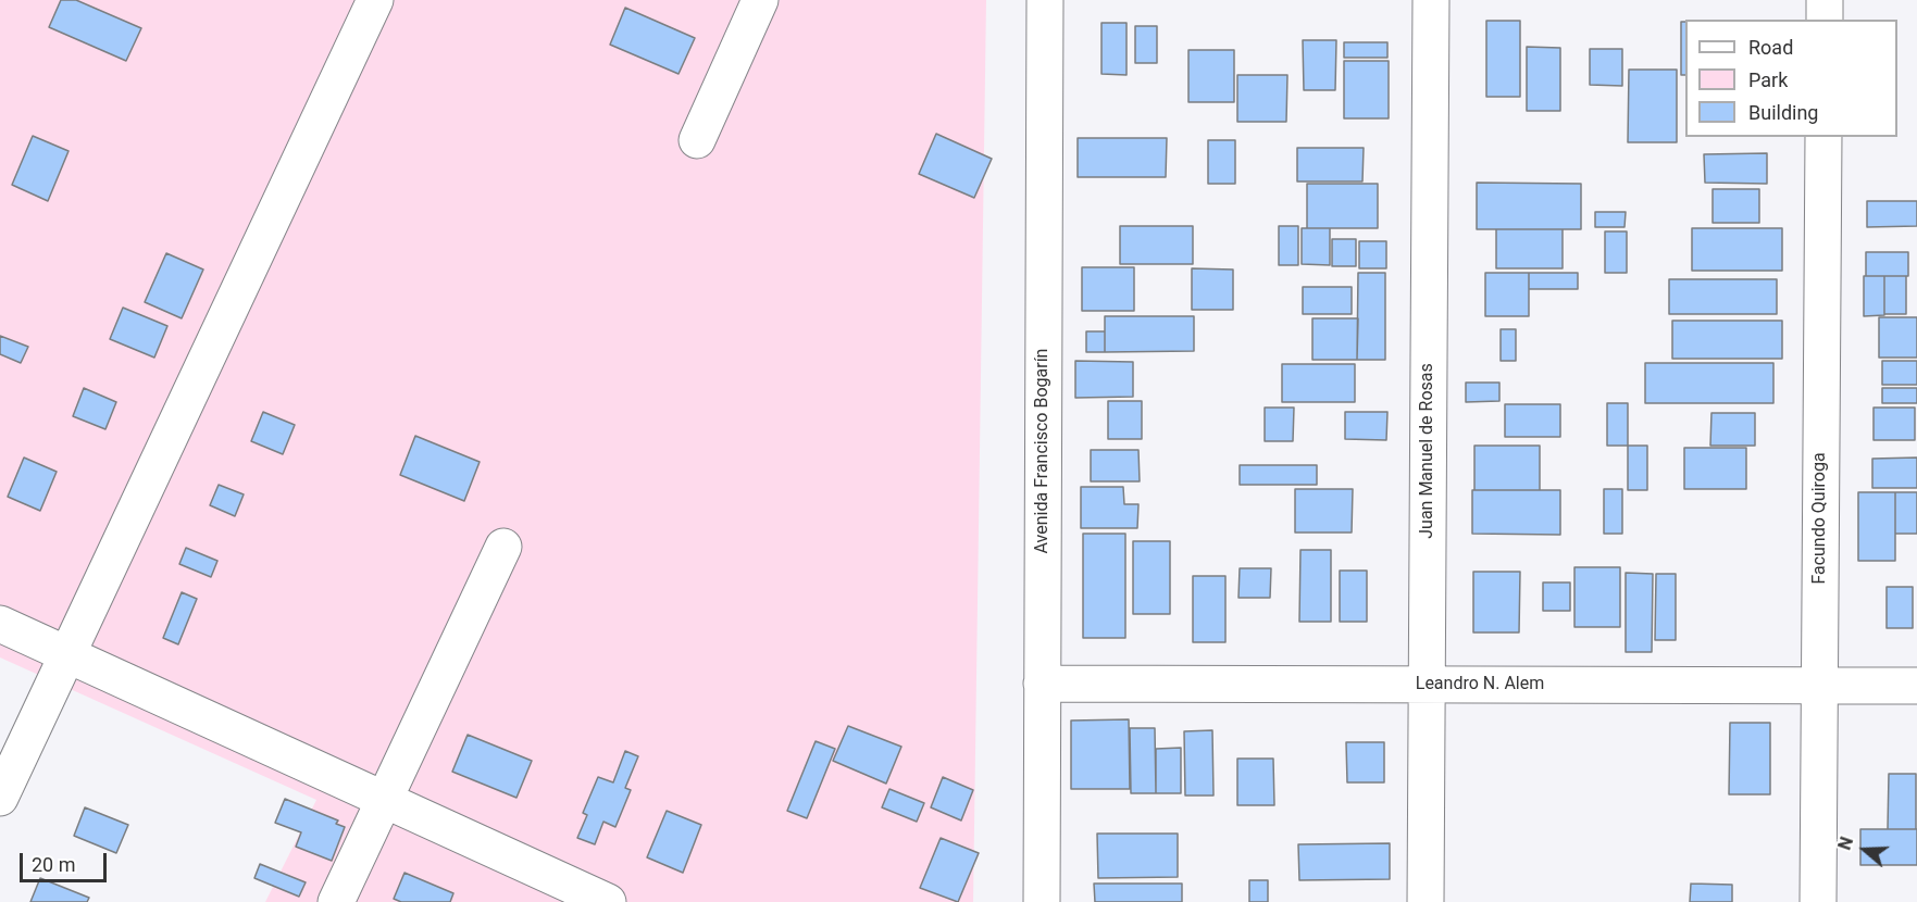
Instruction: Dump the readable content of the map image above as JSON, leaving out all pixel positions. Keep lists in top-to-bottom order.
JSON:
{
  "streets": {
    "street": [
      "Avenida Francisco Bogarín",
      "Juan Manuel de Rosas",
      "Facundo Quiroga",
      "Leandro N. Alem"
    ]
  },
  "crossings": [
    ["Avenida Francisco Bogarín", "Leandro N. Alem"],
    ["Juan Manuel de Rosas", "Leandro N. Alem"],
    ["Facundo Quiroga", "Leandro N. Alem"]
  ],
  "legend": ["Road", "Park", "Building"],
  "scale_bar": "20 m",
  "north": "left"
}
